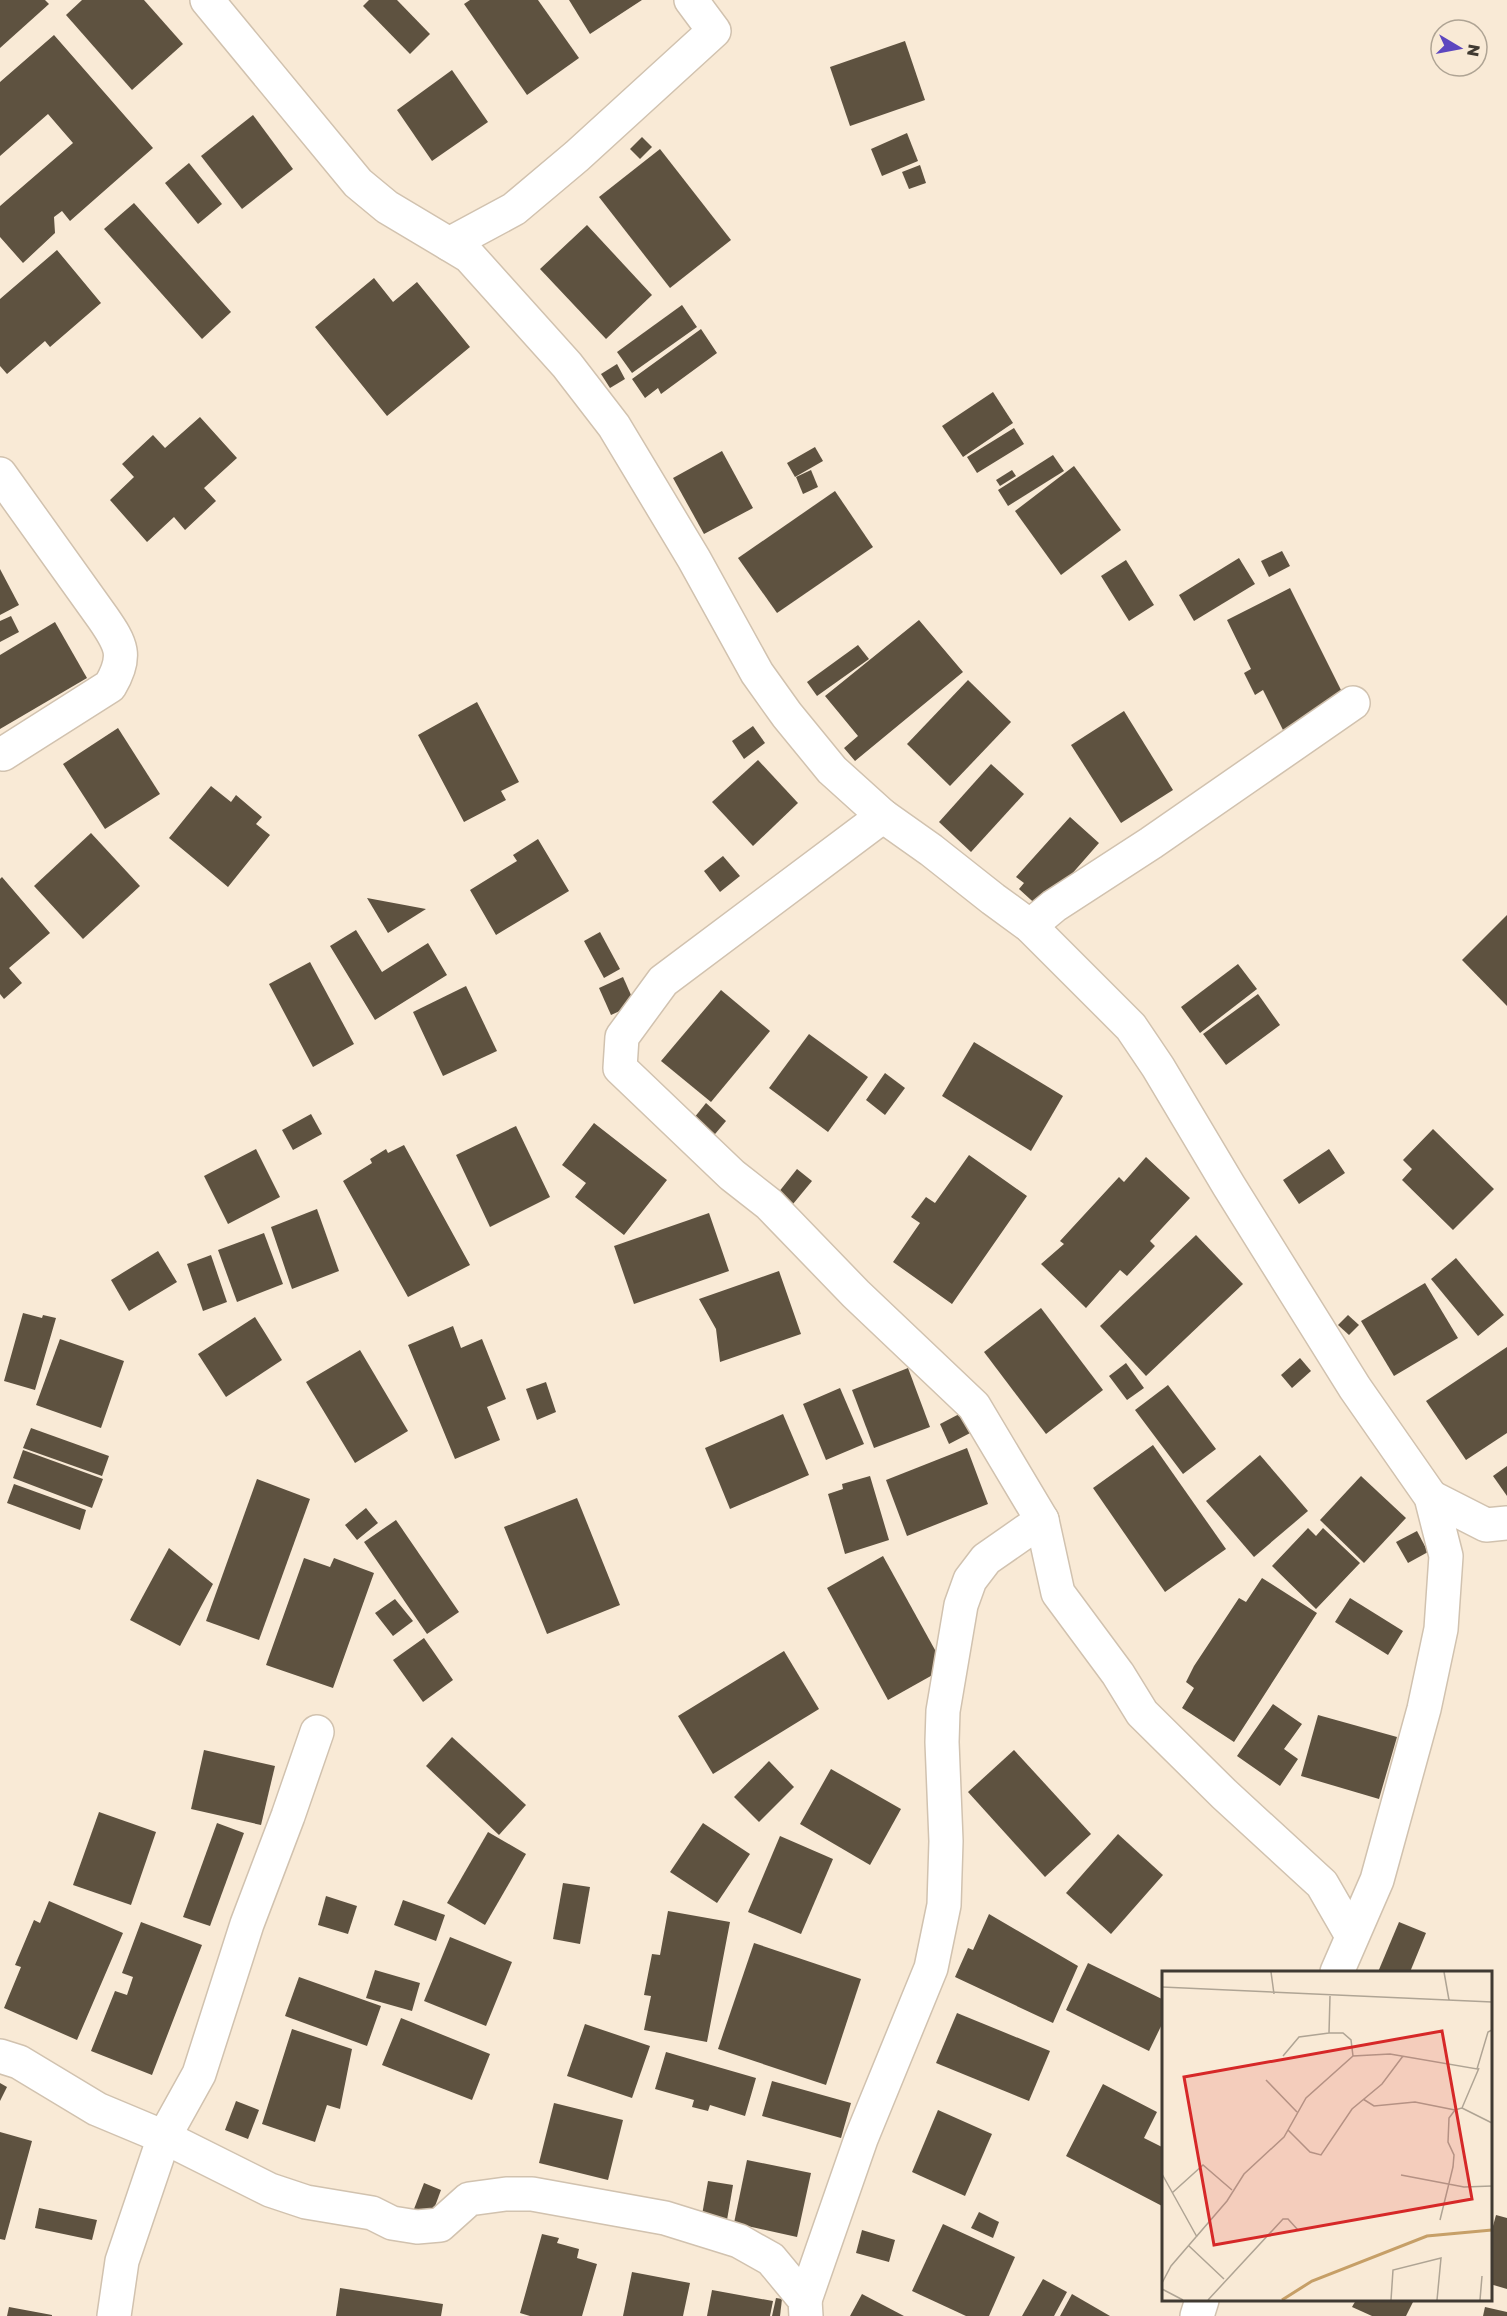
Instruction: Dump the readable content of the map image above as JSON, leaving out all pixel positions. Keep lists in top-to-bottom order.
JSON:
{
  "north": "right"
}
